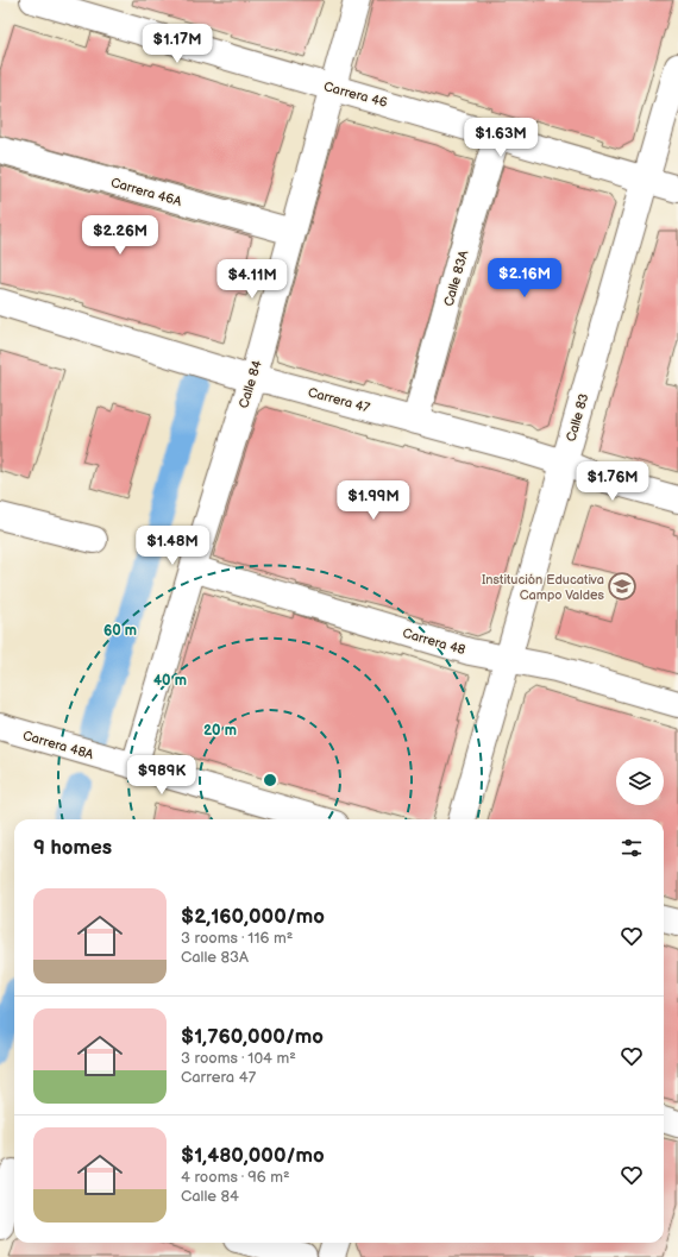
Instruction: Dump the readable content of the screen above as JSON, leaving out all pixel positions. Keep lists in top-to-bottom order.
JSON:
{
  "streets": {
    "street": [
      "Carrera 46",
      "Carrera 46A",
      "Calle 83A",
      "Calle 84",
      "Carrera 47",
      "Calle 83",
      "Carrera 48",
      "Carrera 48A"
    ]
  },
  "crossings": [
    ["Carrera 46", "Calle 83A"],
    ["Carrera 46", "Calle 84"],
    ["Carrera 46", "Calle 83"],
    ["Carrera 46A", "Calle 84"],
    ["Calle 83A", "Carrera 47"],
    ["Calle 84", "Carrera 47"],
    ["Calle 84", "Carrera 48"],
    ["Calle 84", "Carrera 48A"],
    ["Carrera 47", "Calle 83"],
    ["Calle 83", "Carrera 48"]
  ],
  "places": {
    "school or university": ["Institución Educativa Campo Valdes"]
  },
  "page": {
    "price": [
      "$1.17M",
      "$1.63M",
      "$2.26M",
      "$2.16M",
      "$4.11M",
      "$1.76M",
      "$1.99M",
      "$1.48M",
      "$989K"
    ],
    "heading": "9 homes",
    "list": [
      {
        "name": "$2,160,000/mo",
        "note": "3 rooms · 116 m² · Calle 83A"
      },
      {
        "name": "$1,760,000/mo",
        "note": "3 rooms · 104 m² · Carrera 47"
      },
      {
        "name": "$1,480,000/mo",
        "note": "4 rooms · 96 m² · Calle 84"
      }
    ]
  },
  "rings": ["60 m", "40 m", "20 m"]
}
